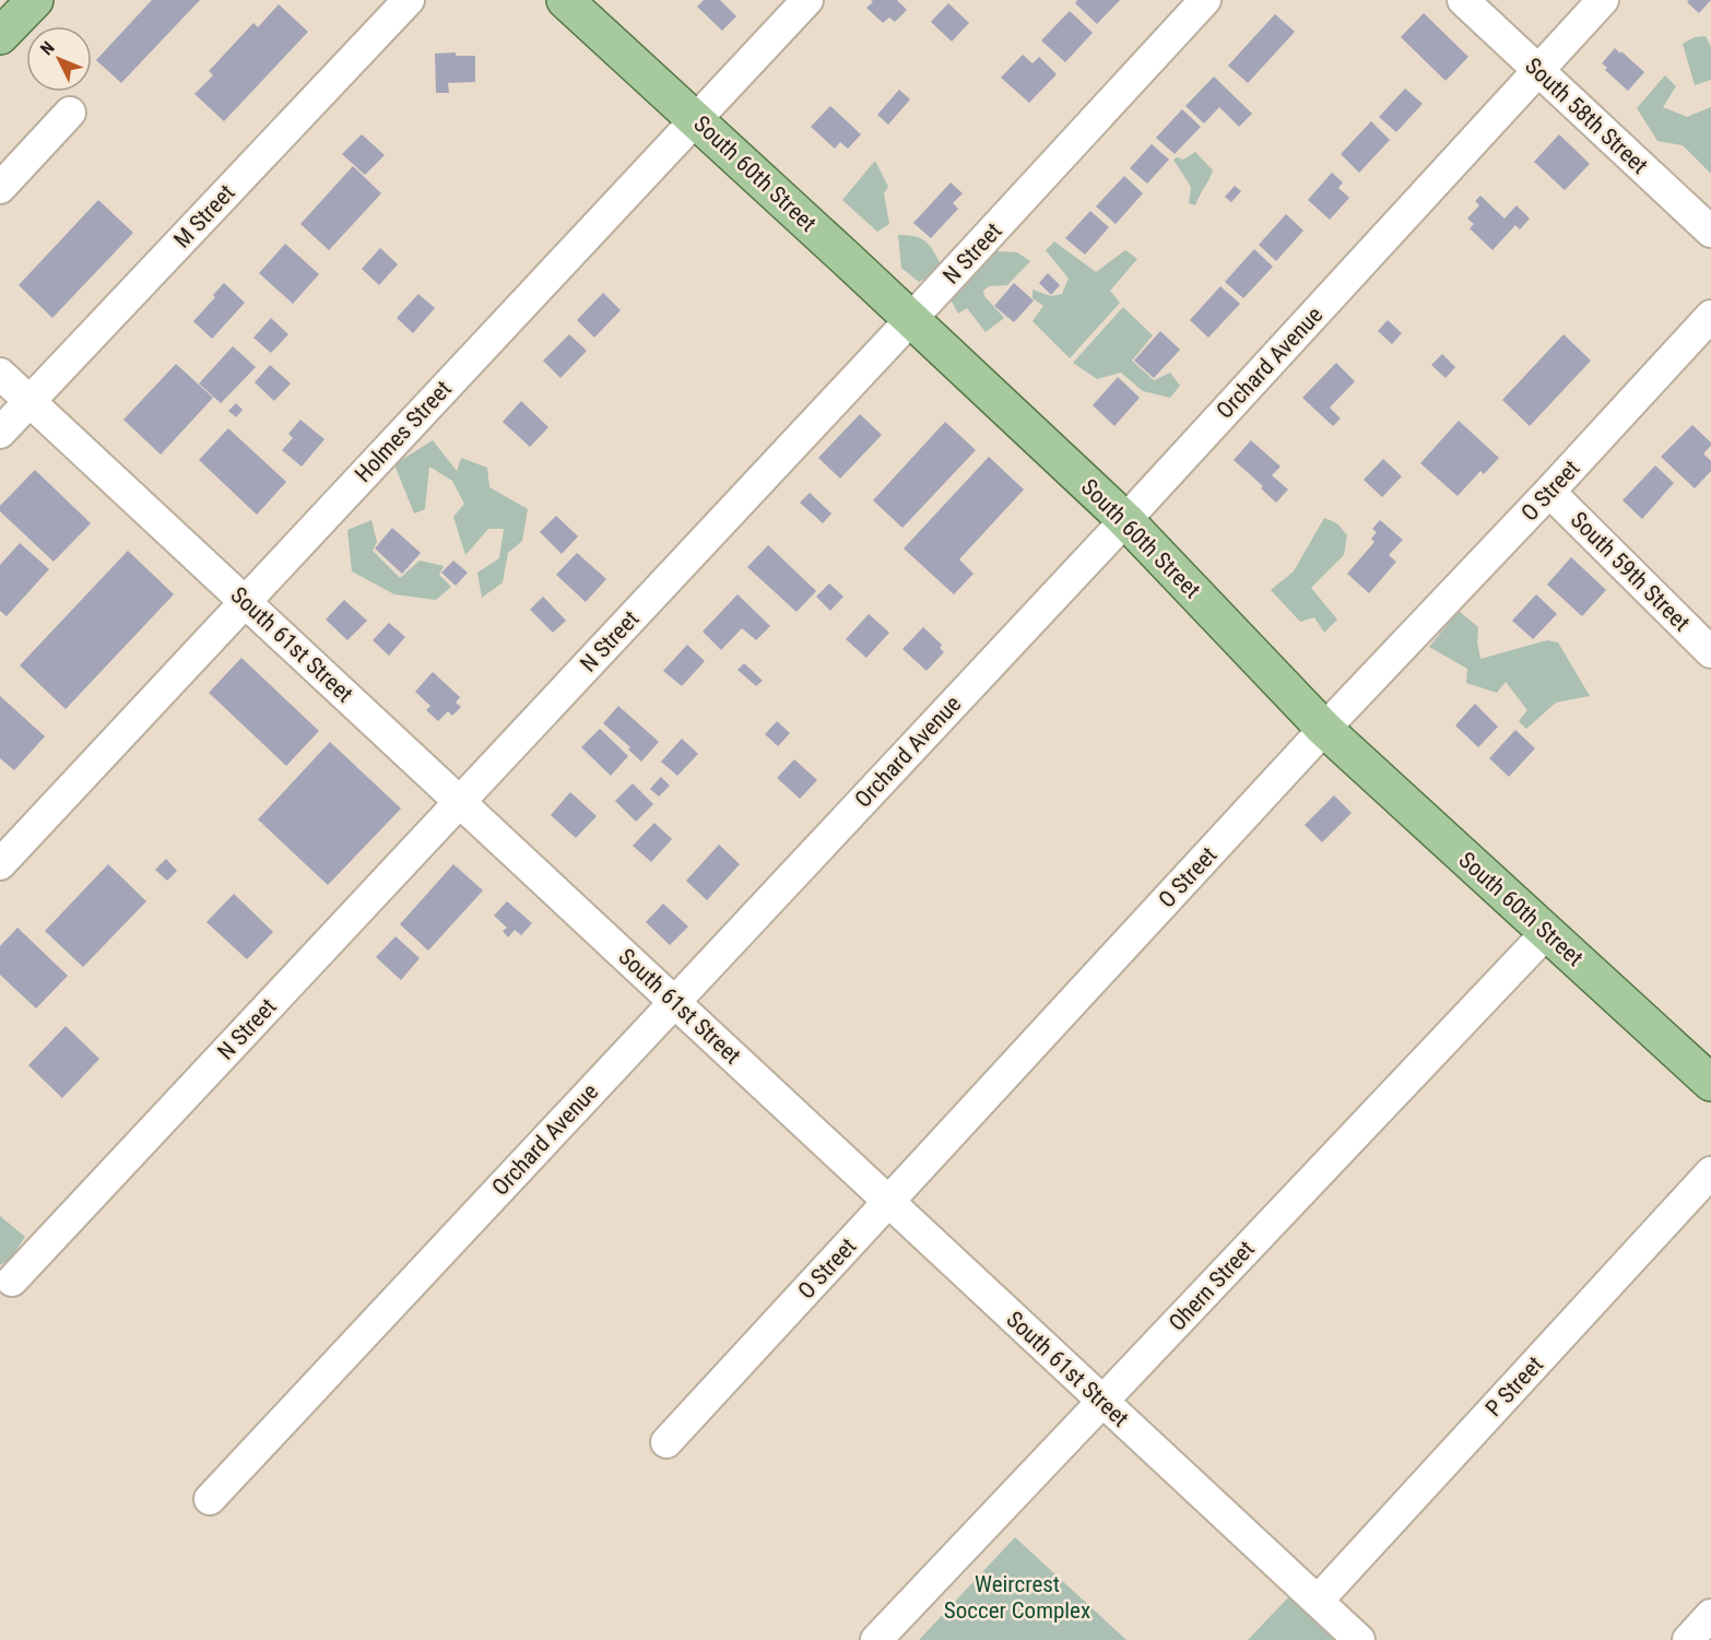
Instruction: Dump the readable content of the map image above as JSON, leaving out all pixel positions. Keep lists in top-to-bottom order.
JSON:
{
  "streets": {
    "main road": ["South 60th Street"],
    "street": [
      "South 58th Street",
      "M Street",
      "N Street",
      "Orchard Avenue",
      "Holmes Street",
      "O Street",
      "South 59th Street",
      "South 61st Street",
      "Ohern Street",
      "P Street"
    ]
  },
  "crossings": [
    ["South 58th Street", "Orchard Avenue"],
    ["South 60th Street", "N Street"],
    ["South 60th Street", "Orchard Avenue"],
    ["South 60th Street", "Holmes Street"],
    ["South 60th Street", "O Street"],
    ["South 60th Street", "Ohern Street"],
    ["M Street", "South 61st Street"],
    ["N Street", "South 61st Street"],
    ["Orchard Avenue", "South 61st Street"],
    ["Holmes Street", "South 61st Street"],
    ["O Street", "South 59th Street"],
    ["O Street", "South 61st Street"],
    ["South 61st Street", "Ohern Street"],
    ["South 61st Street", "P Street"]
  ],
  "parks": ["Weircrest Soccer Complex"],
  "north": "top left"
}
